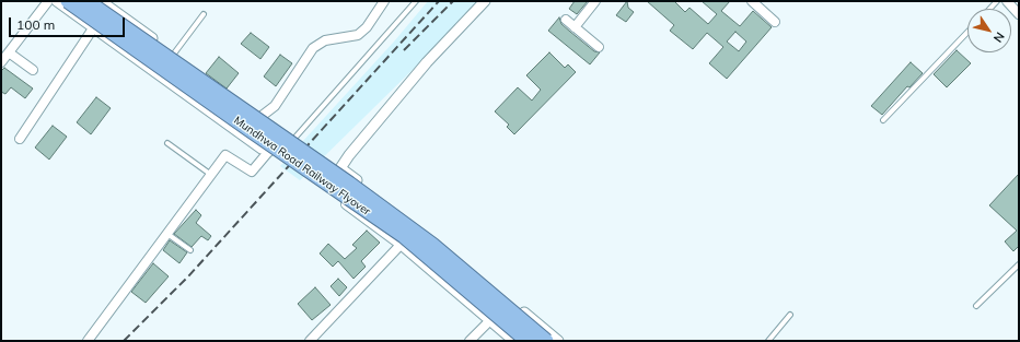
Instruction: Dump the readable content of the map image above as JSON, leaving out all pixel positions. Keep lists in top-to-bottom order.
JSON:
{
  "streets": {
    "highway": ["Mundhwa Road Railway Flyover"]
  },
  "scale_bar": "100 m",
  "north": "bottom right"
}
